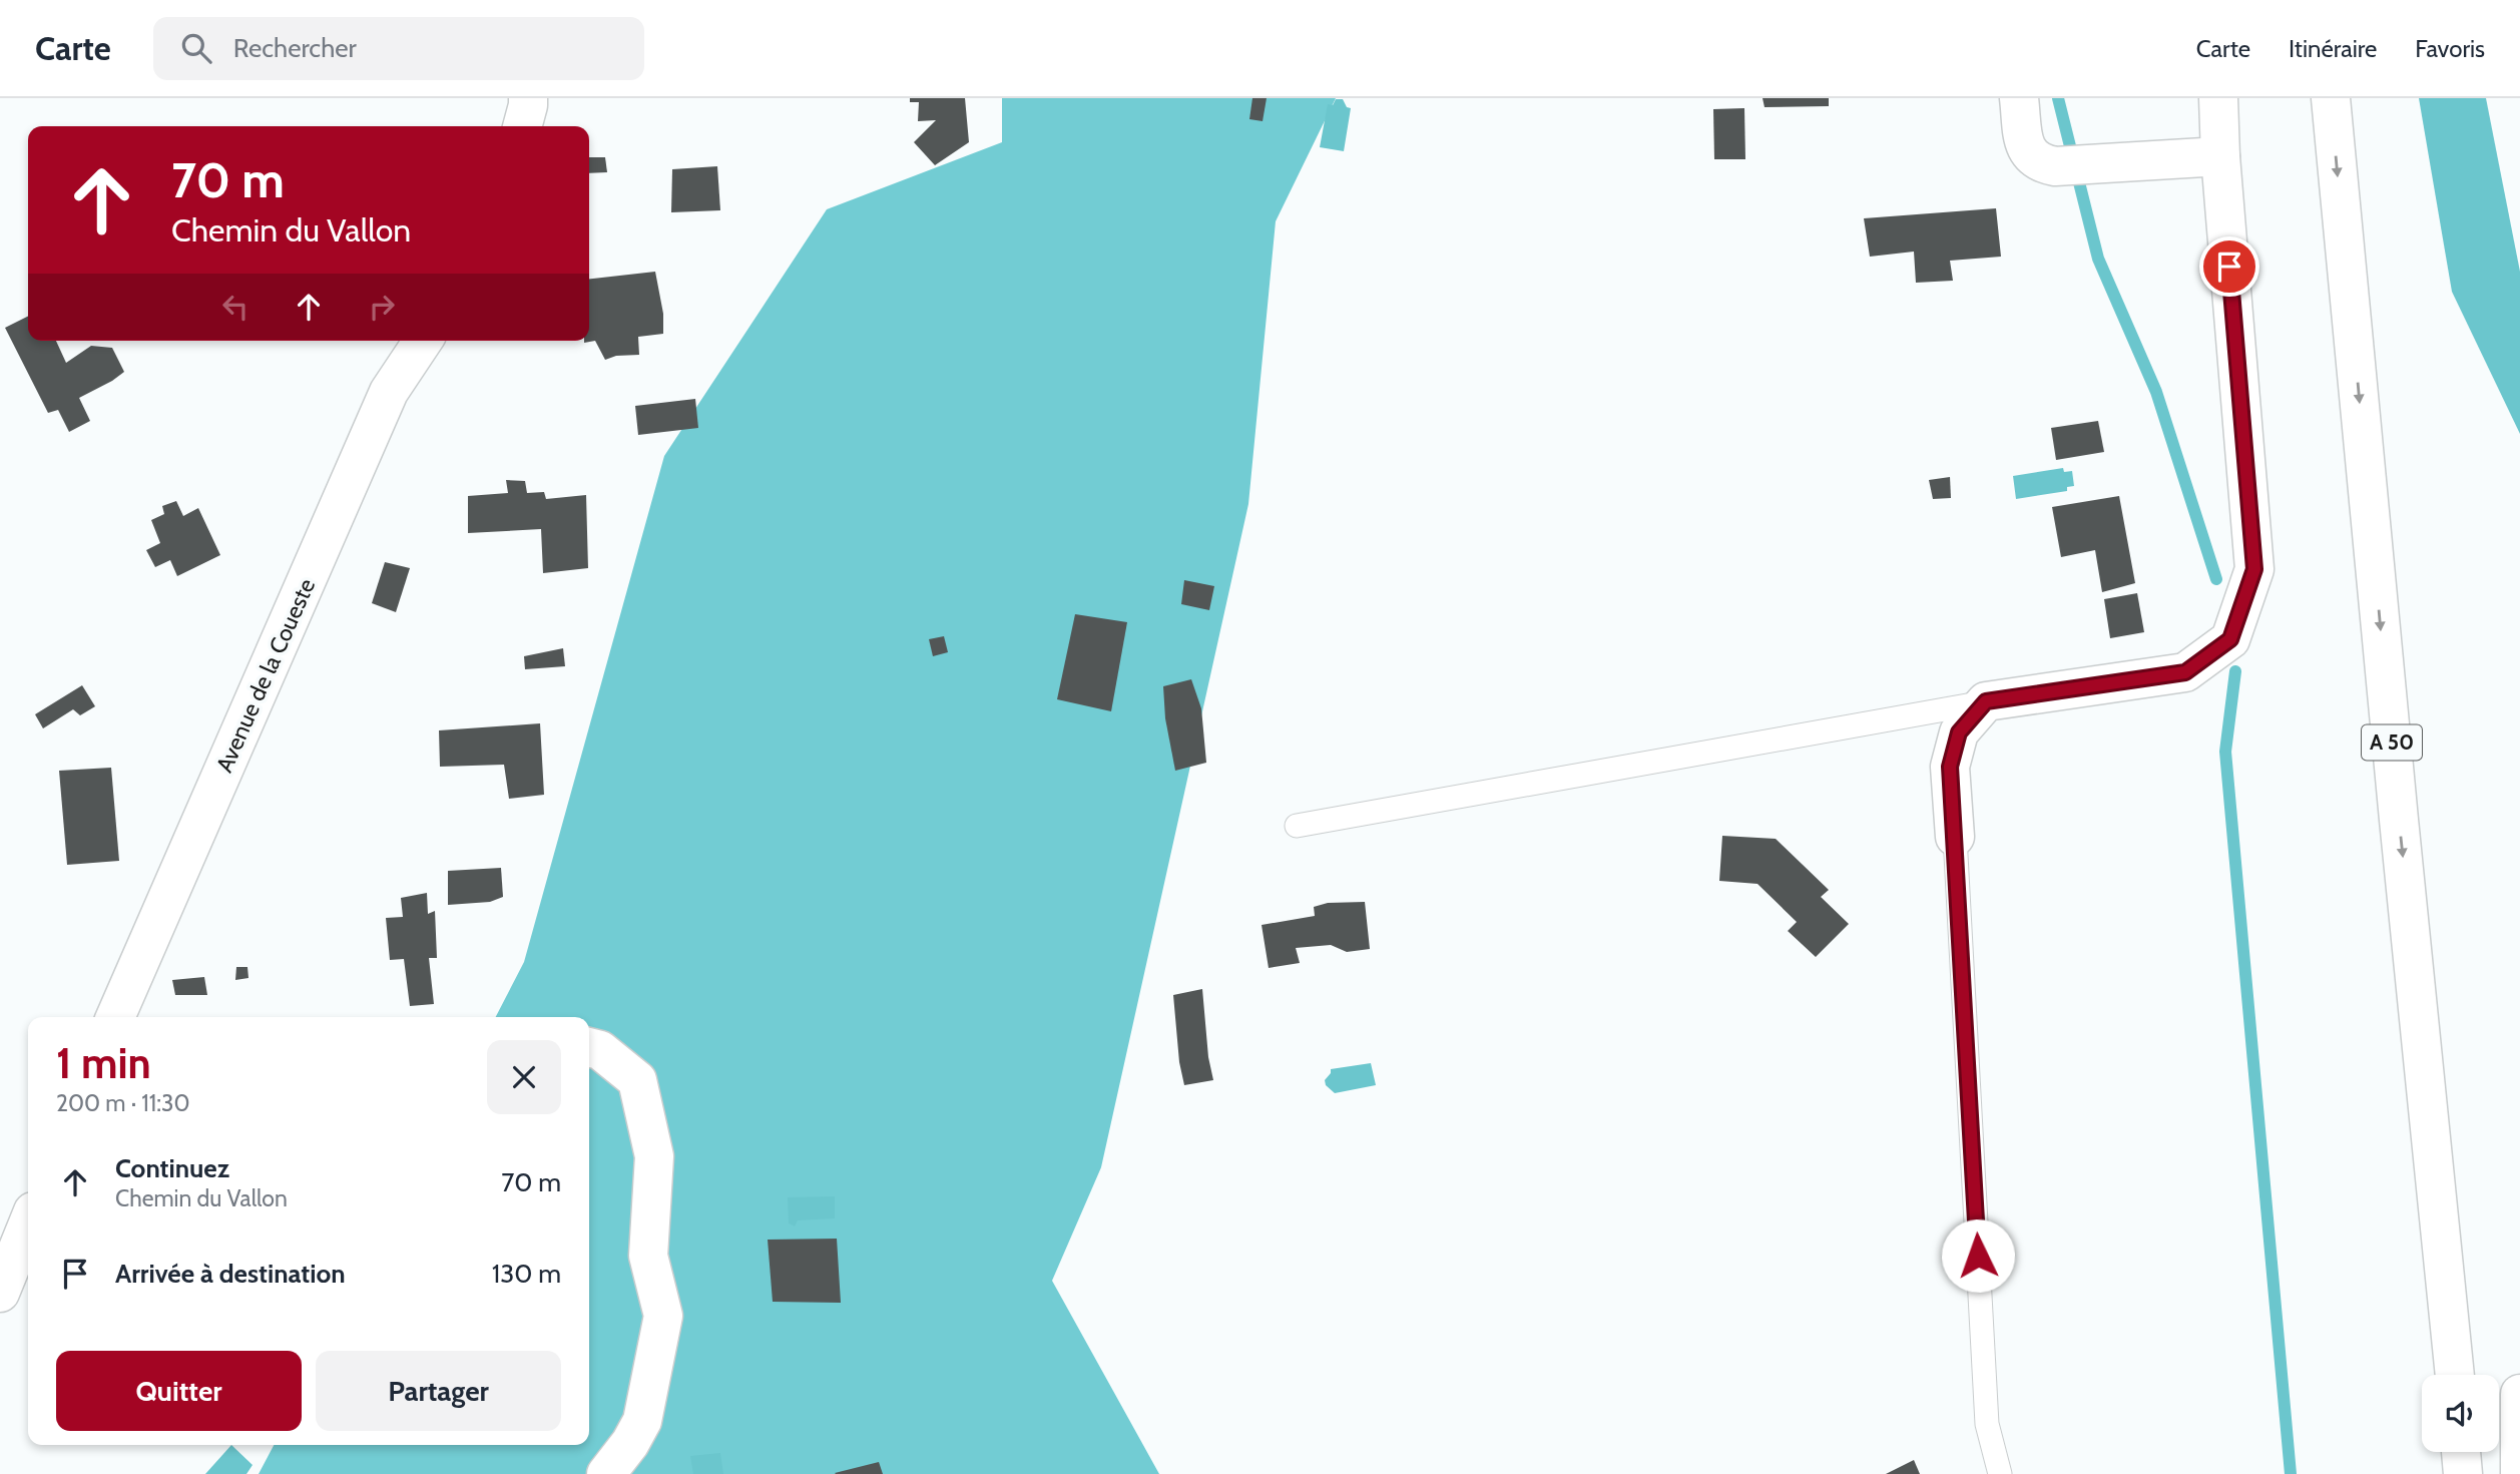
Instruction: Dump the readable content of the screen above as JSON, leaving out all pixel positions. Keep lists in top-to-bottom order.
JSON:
{
  "streets": {
    "main road": ["Avenue de la Coueste", "A 50"]
  },
  "page": {
    "header": "Carte",
    "search": "Rechercher",
    "nav": ["Carte", "Itinéraire", "Favoris"],
    "turn": ["70 m", "Chemin du Vallon"],
    "heading": ["1 min", "200 m · 11:30"],
    "list": [
      {
        "name": "Continuez",
        "note": "Chemin du Vallon",
        "value": "70 m"
      },
      {
        "name": "Arrivée à destination",
        "value": "130 m"
      }
    ],
    "buttons": ["Quitter", "Partager"]
  }
}
